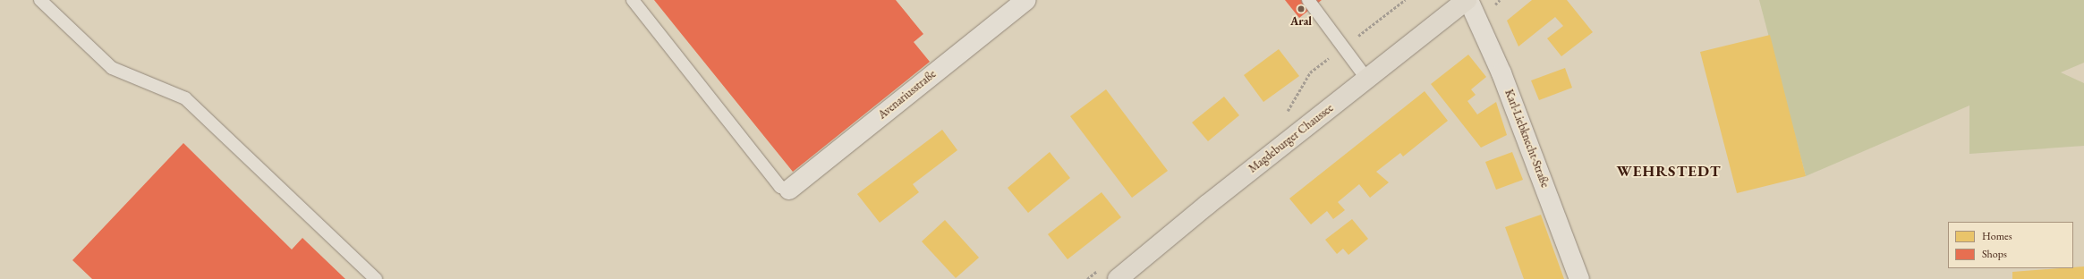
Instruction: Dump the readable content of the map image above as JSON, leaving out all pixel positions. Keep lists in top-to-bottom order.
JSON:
{
  "streets": {
    "main road": ["Magdeburger Chaussee"],
    "street": ["Avenariusstraße", "Karl-Liebknecht-Straße"]
  },
  "crossings": [
    ["Magdeburger Chaussee", "Karl-Liebknecht-Straße"]
  ],
  "districts": ["WEHRSTEDT"],
  "places": ["Aral"],
  "legend": ["Homes", "Shops"]
}
